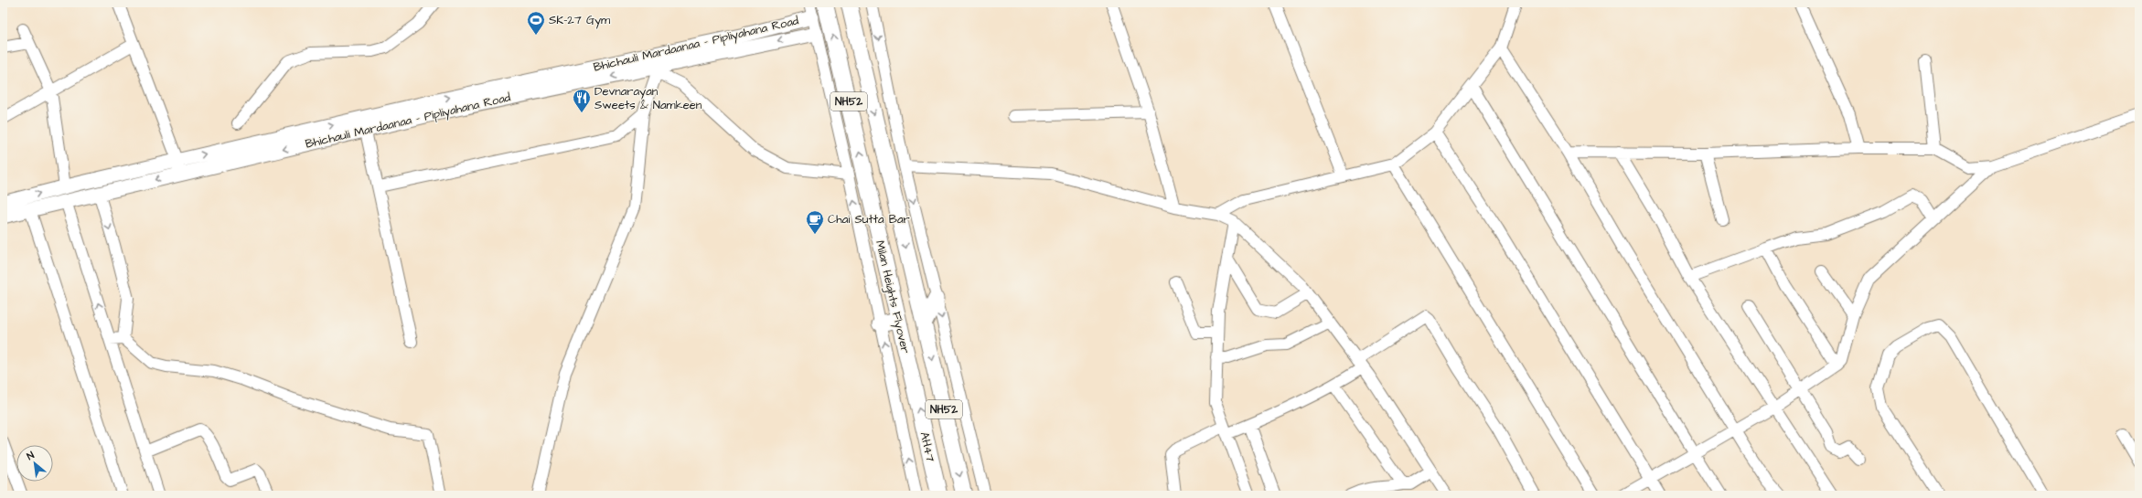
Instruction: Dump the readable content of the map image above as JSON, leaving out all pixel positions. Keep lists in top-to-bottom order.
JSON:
{
  "streets": {
    "highway": ["NH52", "Milan Heights Flyover", "AH47"],
    "main road": ["Bhichauli Mardaanaa - Pipliyahana Road"]
  },
  "crossings": [
    ["NH52", "Milan Heights Flyover"],
    ["Milan Heights Flyover", "AH47"]
  ],
  "places": {
    "sports": ["SK-27 Gym"],
    "restaurant": ["Devnarayan Sweets & Namkeen"],
    "cafe": ["Chai Sutta Bar"]
  },
  "north": "top left"
}
